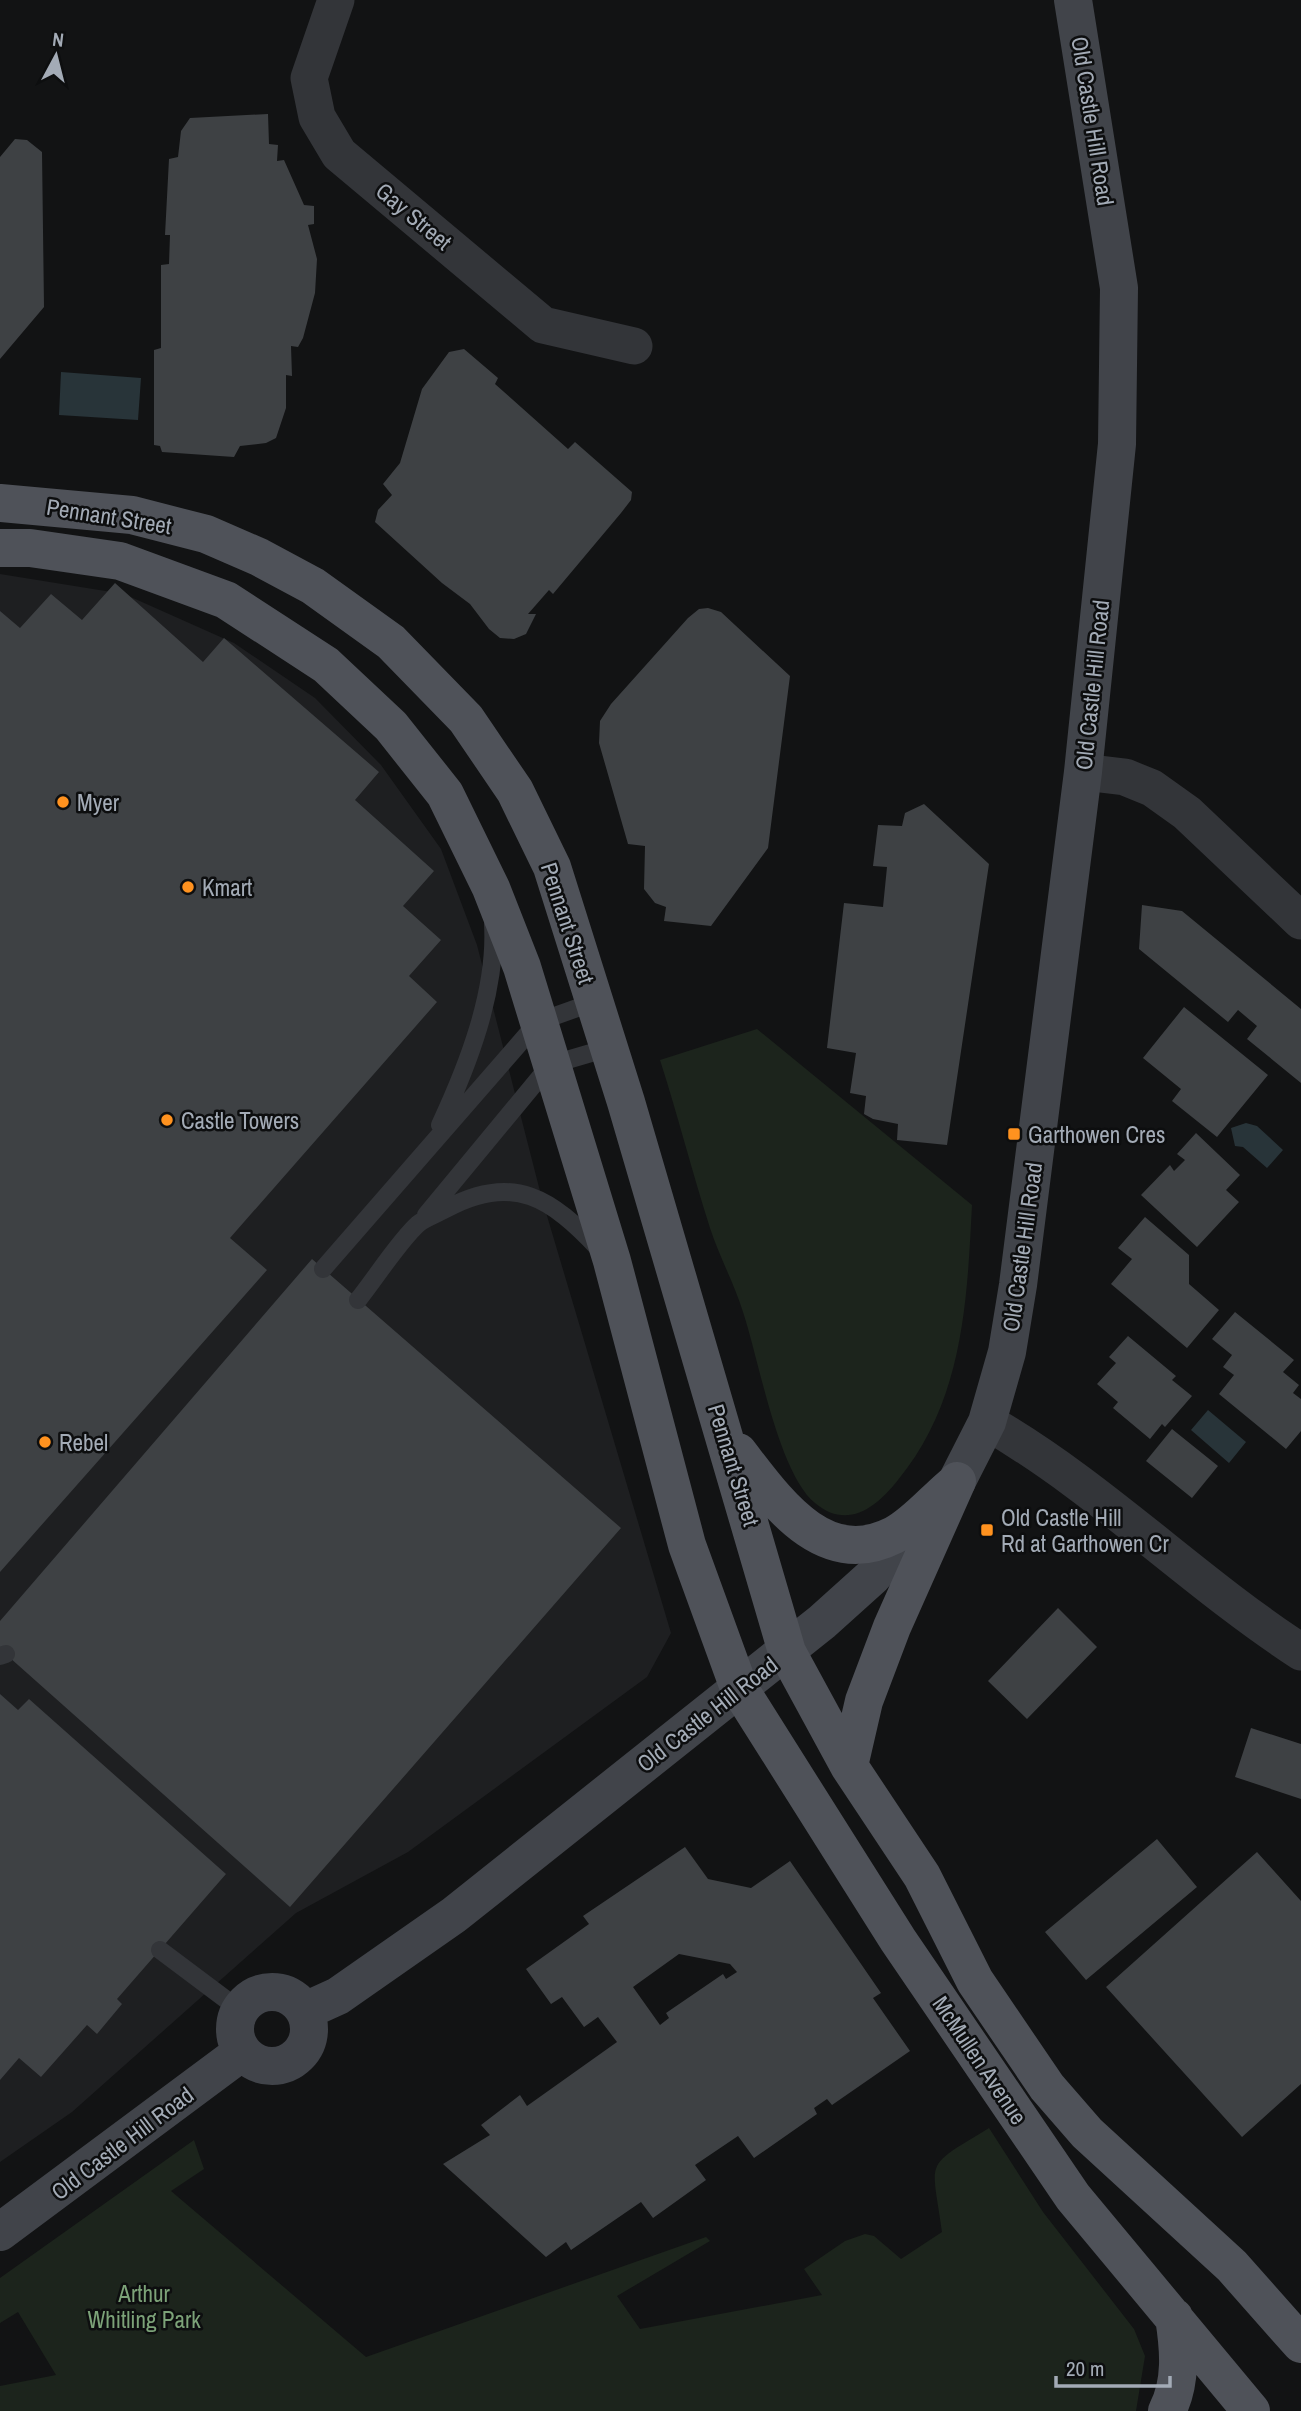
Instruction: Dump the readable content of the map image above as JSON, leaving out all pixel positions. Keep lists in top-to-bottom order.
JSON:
{
  "streets": {
    "main road": ["Pennant Street", "McMullen Avenue"],
    "street": ["Old Castle Hill Road", "Gay Street"]
  },
  "crossings": [
    ["Old Castle Hill Road", "Pennant Street"],
    ["Old Castle Hill Road", "McMullen Avenue"],
    ["Pennant Street", "McMullen Avenue"]
  ],
  "parks": ["Arthur Whitling Park"],
  "places": {
    "other": [
      "Myer",
      "Kmart",
      "Castle Towers",
      "Rebel"
    ],
    "transit": ["Garthowen Cres", "Old Castle Hill Rd at Garthowen Cr"]
  },
  "scale_bar": "20 m",
  "north": "top"
}
